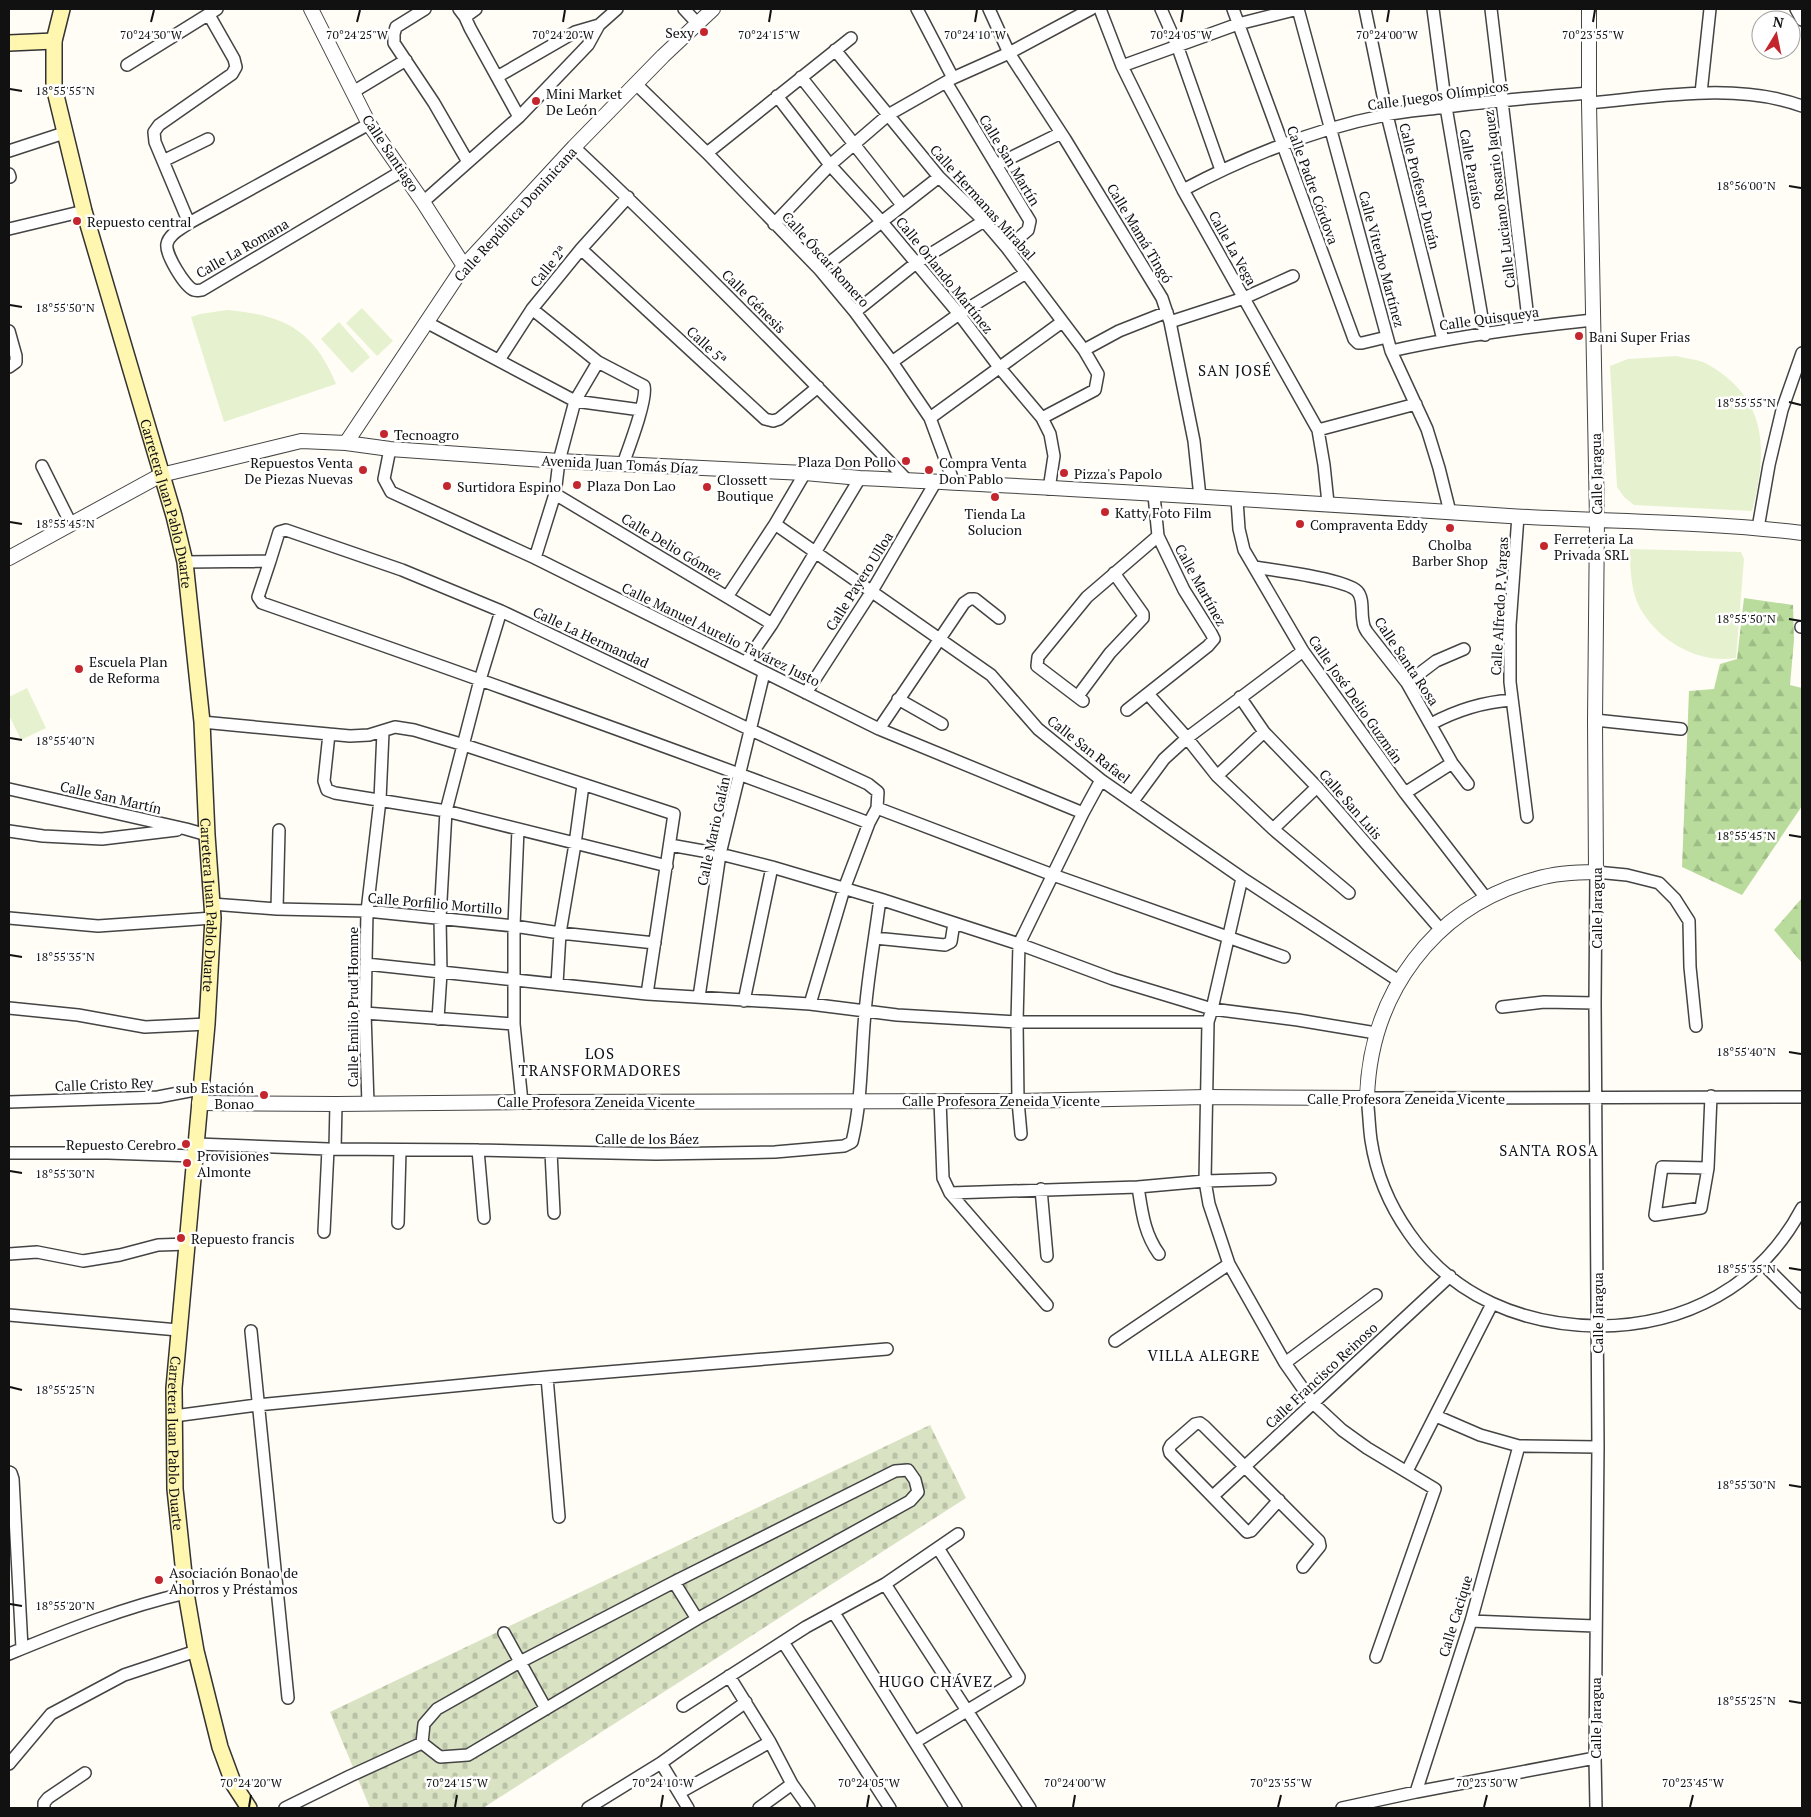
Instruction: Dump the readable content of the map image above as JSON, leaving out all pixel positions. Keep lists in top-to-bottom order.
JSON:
{
  "streets": {
    "main road": ["Carretera Juan Pablo Duarte"],
    "street": [
      "Calle Juegos Olímpicos",
      "Calle Santiago",
      "Calle San Martín",
      "Calle Paraíso",
      "Calle Padre Córdova",
      "Calle Profesor Durán",
      "Calle Luciano Rosario Jaquez",
      "Calle Hermanas Mirabal",
      "Calle República Dominicana",
      "Calle Mamá Tingó",
      "Calle La Romana",
      "Calle La Vega",
      "Calle Óscar Romero",
      "Calle Viterbo Martínez",
      "Calle 2ª",
      "Calle Orlando Martínez",
      "Calle Génesis",
      "Calle Quisqueya",
      "Calle 5ª",
      "Avenida Juan Tomás Díaz",
      "Calle Jaragua",
      "Calle Delio Gómez",
      "Calle Payero Ulloa",
      "Calle Martínez",
      "Calle Alfredo P. Vargas",
      "Calle Manuel Aurelio Tavárez Justo",
      "Calle La Hermandad",
      "Calle Santa Rosa",
      "Calle José Delio Guzmán",
      "Calle San Rafael",
      "Calle San Luis",
      "Calle Mario Galán",
      "Calle Porfilio Mortillo",
      "Calle Emilio Prud'Homme",
      "Calle Cristo Rey",
      "Calle Profesora Zeneida Vicente",
      "Calle de los Báez",
      "Calle Francisco Reinoso",
      "Calle Cacique"
    ]
  },
  "crossings": [
    ["Calle Juegos Olímpicos", "Calle Paraíso"],
    ["Calle Juegos Olímpicos", "Calle Padre Córdova"],
    ["Calle Juegos Olímpicos", "Calle Profesor Durán"],
    ["Calle Juegos Olímpicos", "Calle Luciano Rosario Jaquez"],
    ["Calle Juegos Olímpicos", "Calle La Vega"],
    ["Calle Juegos Olímpicos", "Calle Viterbo Martínez"],
    ["Calle Juegos Olímpicos", "Calle Jaragua"],
    ["Calle Santiago", "Calle República Dominicana"],
    ["Calle Santiago", "Calle La Romana"],
    ["Calle San Martín", "Calle Hermanas Mirabal"],
    ["Calle San Martín", "Carretera Juan Pablo Duarte"],
    ["Calle Paraíso", "Calle Quisqueya"],
    ["Calle Padre Córdova", "Calle Viterbo Martínez"],
    ["Calle Profesor Durán", "Calle Quisqueya"],
    ["Calle Luciano Rosario Jaquez", "Calle Quisqueya"],
    ["Calle Hermanas Mirabal", "Calle Orlando Martínez"],
    ["Calle República Dominicana", "Calle Óscar Romero"],
    ["Calle República Dominicana", "Calle Génesis"],
    ["Calle República Dominicana", "Avenida Juan Tomás Díaz"],
    ["Calle Mamá Tingó", "Avenida Juan Tomás Díaz"],
    ["Calle La Vega", "Avenida Juan Tomás Díaz"],
    ["Calle Óscar Romero", "Avenida Juan Tomás Díaz"],
    ["Calle Viterbo Martínez", "Calle Quisqueya"],
    ["Calle Viterbo Martínez", "Avenida Juan Tomás Díaz"],
    ["Calle 2ª", "Calle Génesis"],
    ["Calle 2ª", "Calle 5ª"],
    ["Calle Orlando Martínez", "Avenida Juan Tomás Díaz"],
    ["Calle Génesis", "Calle 5ª"],
    ["Calle Génesis", "Avenida Juan Tomás Díaz"],
    ["Calle Quisqueya", "Calle Jaragua"],
    ["Avenida Juan Tomás Díaz", "Calle Jaragua"],
    ["Avenida Juan Tomás Díaz", "Carretera Juan Pablo Duarte"],
    ["Avenida Juan Tomás Díaz", "Calle Payero Ulloa"],
    ["Avenida Juan Tomás Díaz", "Calle Martínez"],
    ["Avenida Juan Tomás Díaz", "Calle Alfredo P. Vargas"],
    ["Avenida Juan Tomás Díaz", "Calle Manuel Aurelio Tavárez Justo"],
    ["Avenida Juan Tomás Díaz", "Calle José Delio Guzmán"],
    ["Calle Jaragua", "Calle Profesora Zeneida Vicente"],
    ["Carretera Juan Pablo Duarte", "Calle Porfilio Mortillo"],
    ["Carretera Juan Pablo Duarte", "Calle Cristo Rey"],
    ["Carretera Juan Pablo Duarte", "Calle Profesora Zeneida Vicente"],
    ["Carretera Juan Pablo Duarte", "Calle de los Báez"],
    ["Calle Payero Ulloa", "Calle Manuel Aurelio Tavárez Justo"],
    ["Calle Payero Ulloa", "Calle San Rafael"],
    ["Calle Manuel Aurelio Tavárez Justo", "Calle Mario Galán"],
    ["Calle La Hermandad", "Calle Mario Galán"],
    ["Calle Santa Rosa", "Calle José Delio Guzmán"],
    ["Calle Porfilio Mortillo", "Calle Emilio Prud'Homme"],
    ["Calle Emilio Prud'Homme", "Calle Profesora Zeneida Vicente"],
    ["Calle Cristo Rey", "Calle Profesora Zeneida Vicente"],
    ["Calle Profesora Zeneida Vicente", "Calle de los Báez"]
  ],
  "districts": [
    "SAN JOSÉ",
    "LOS TRANSFORMADORES",
    "SANTA ROSA",
    "VILLA ALEGRE",
    "HUGO CHÁVEZ"
  ],
  "places": [
    "Sexy",
    "Mini Market De León",
    "Repuesto central",
    "Bani Super Frias",
    "Tecnoagro",
    "Plaza Don Pollo",
    "Repuestos Venta De Piezas Nuevas",
    "Compra Venta Don Pablo",
    "Pizza's Papolo",
    "Plaza Don Lao",
    "Surtidora Espino",
    "Clossett Boutique",
    "Tienda La Solucion",
    "Katty Foto Film",
    "Compraventa Eddy",
    "Cholba Barber Shop",
    "Ferreteria La Privada SRL",
    "Escuela Plan de Reforma",
    "sub Estación Bonao",
    "Repuesto Cerebro",
    "Provisiones Almonte",
    "Repuesto francis",
    "Asociación Bonao de Ahorros y Préstamos"
  ],
  "north": "top",
  "coordinates": [
    "70°24'25\"W",
    "70°24'20\"W",
    "70°24'15\"W",
    "70°24'10\"W",
    "70°24'05\"W",
    "70°24'00\"W",
    "70°23'55\"W",
    "70°24'30\"W",
    "18°55'55\"N",
    "18°56'00\"N",
    "18°55'50\"N",
    "18°55'45\"N",
    "18°55'40\"N",
    "18°55'35\"N",
    "18°55'30\"N",
    "18°55'25\"N",
    "18°55'20\"N",
    "70°23'50\"W",
    "70°23'45\"W"
  ]
}
